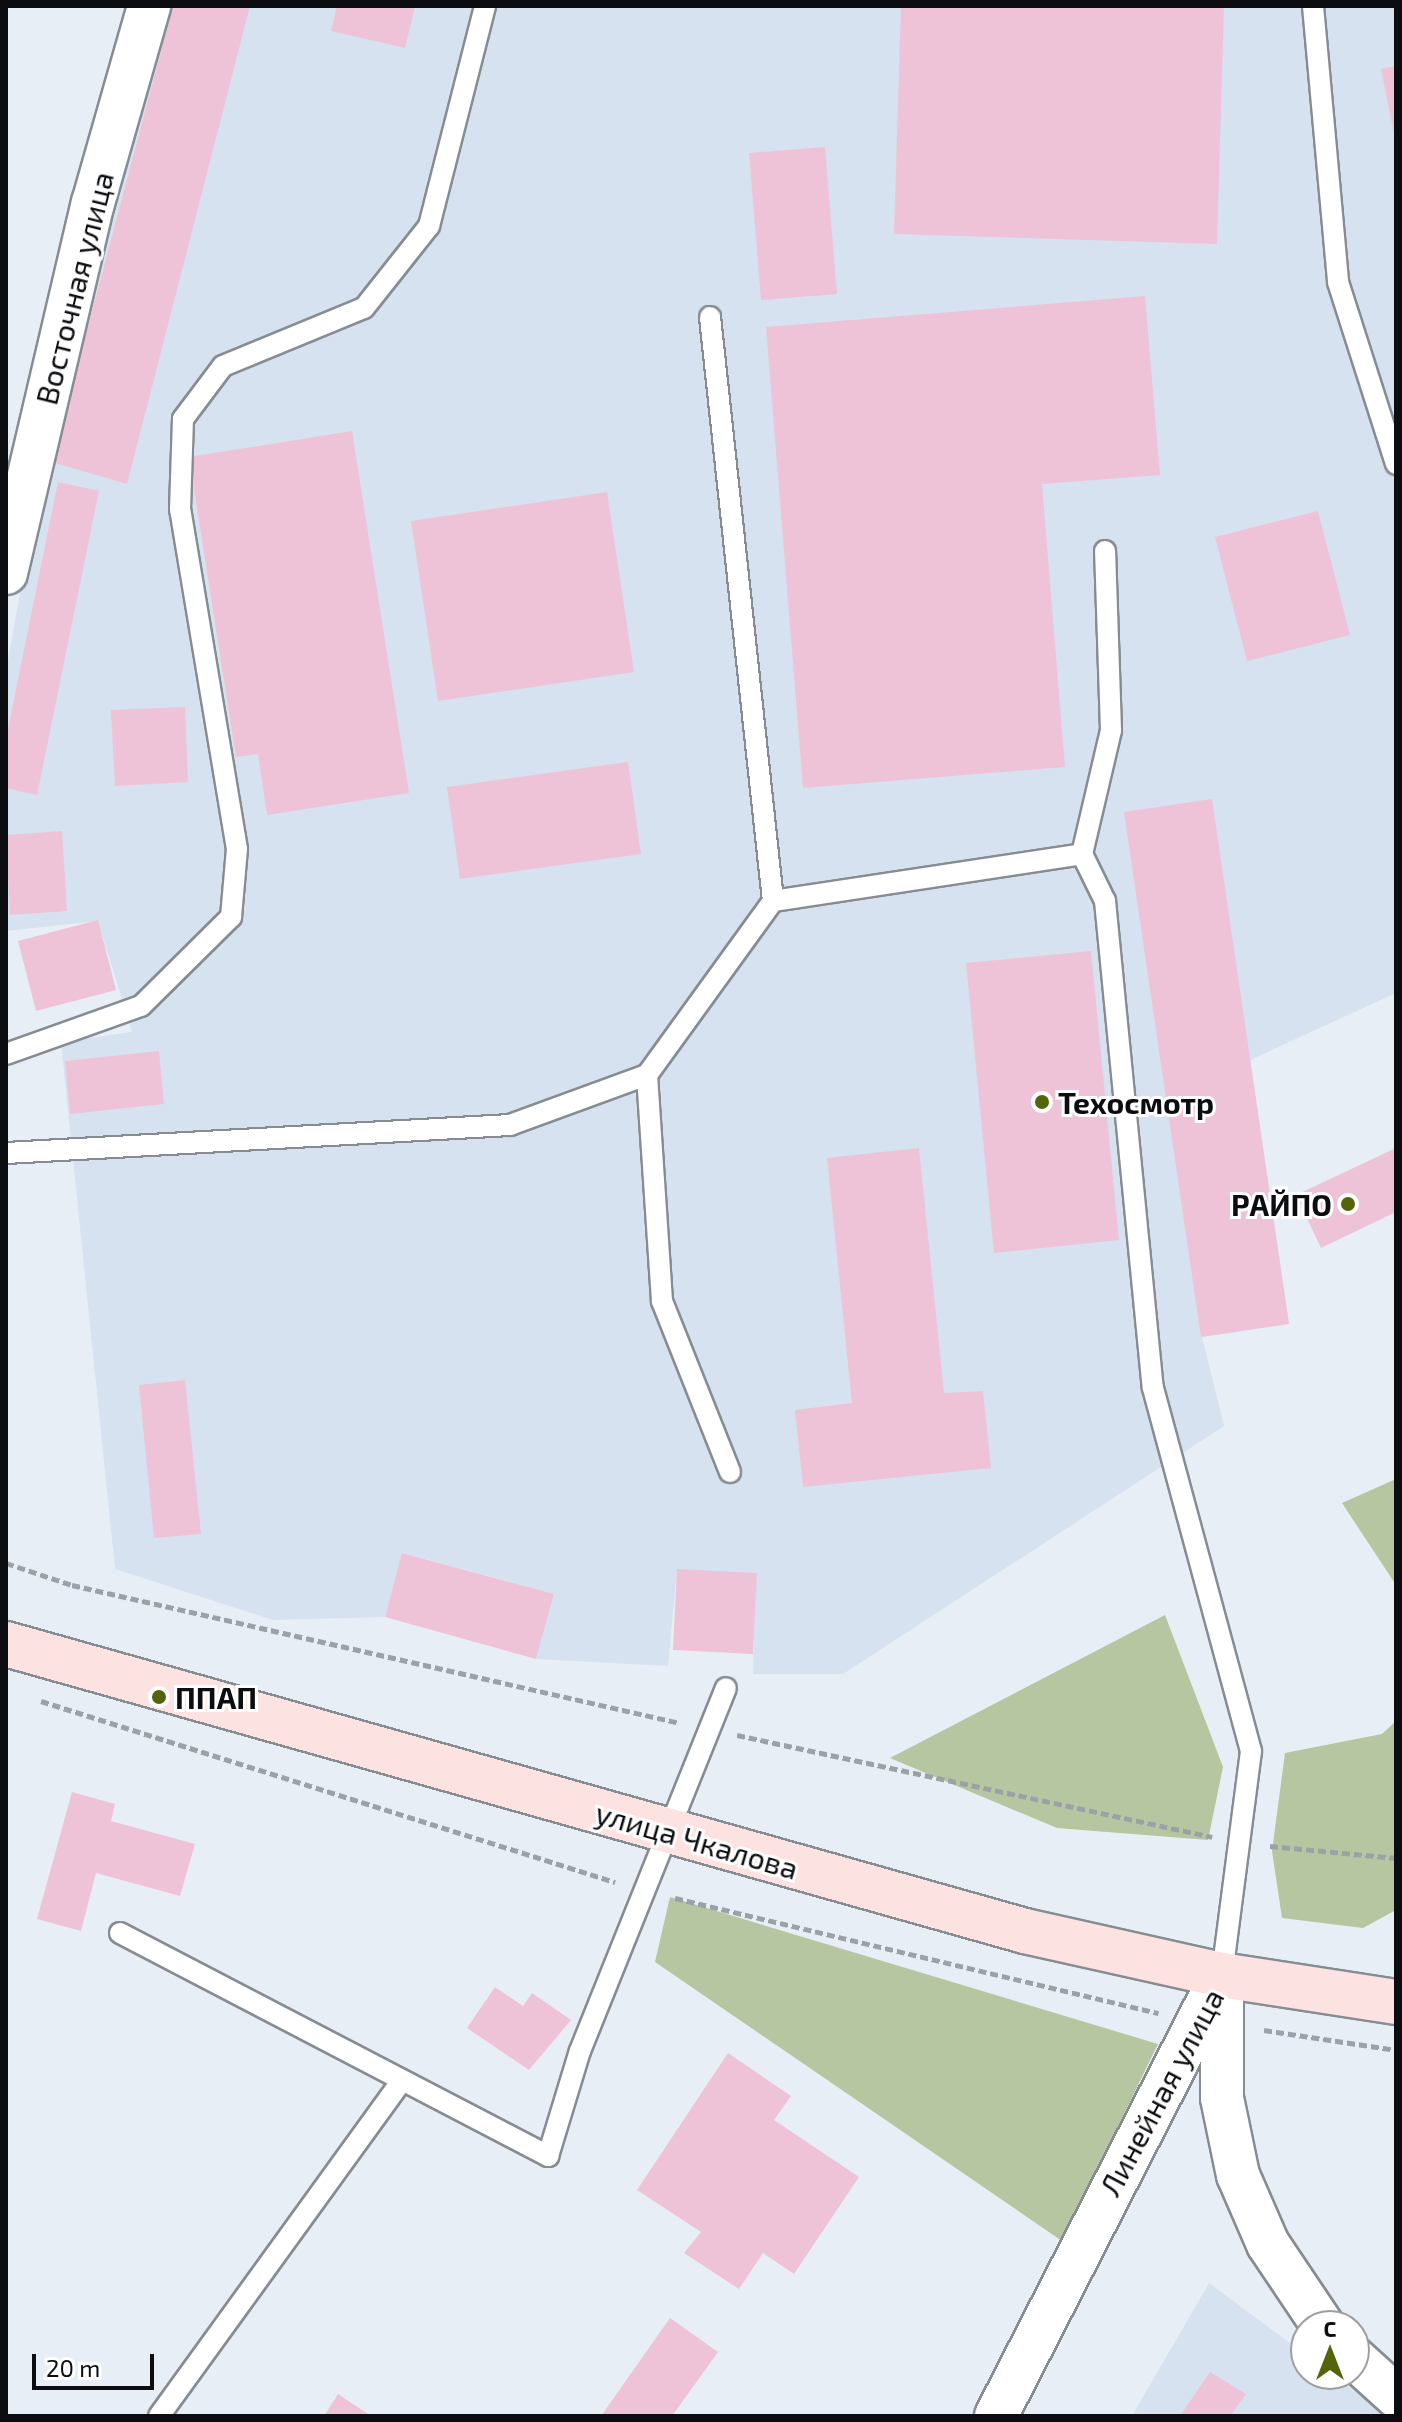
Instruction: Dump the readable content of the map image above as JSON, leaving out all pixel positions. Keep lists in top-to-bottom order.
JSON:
{
  "streets": {
    "main road": ["улица Чкалова"],
    "street": ["Восточная улица", "Линейная улица"]
  },
  "crossings": [
    ["улица Чкалова", "Линейная улица"]
  ],
  "places": ["Техосмотр", "РАЙПО", "ППАП"],
  "scale_bar": "20 m",
  "north": "top"
}
